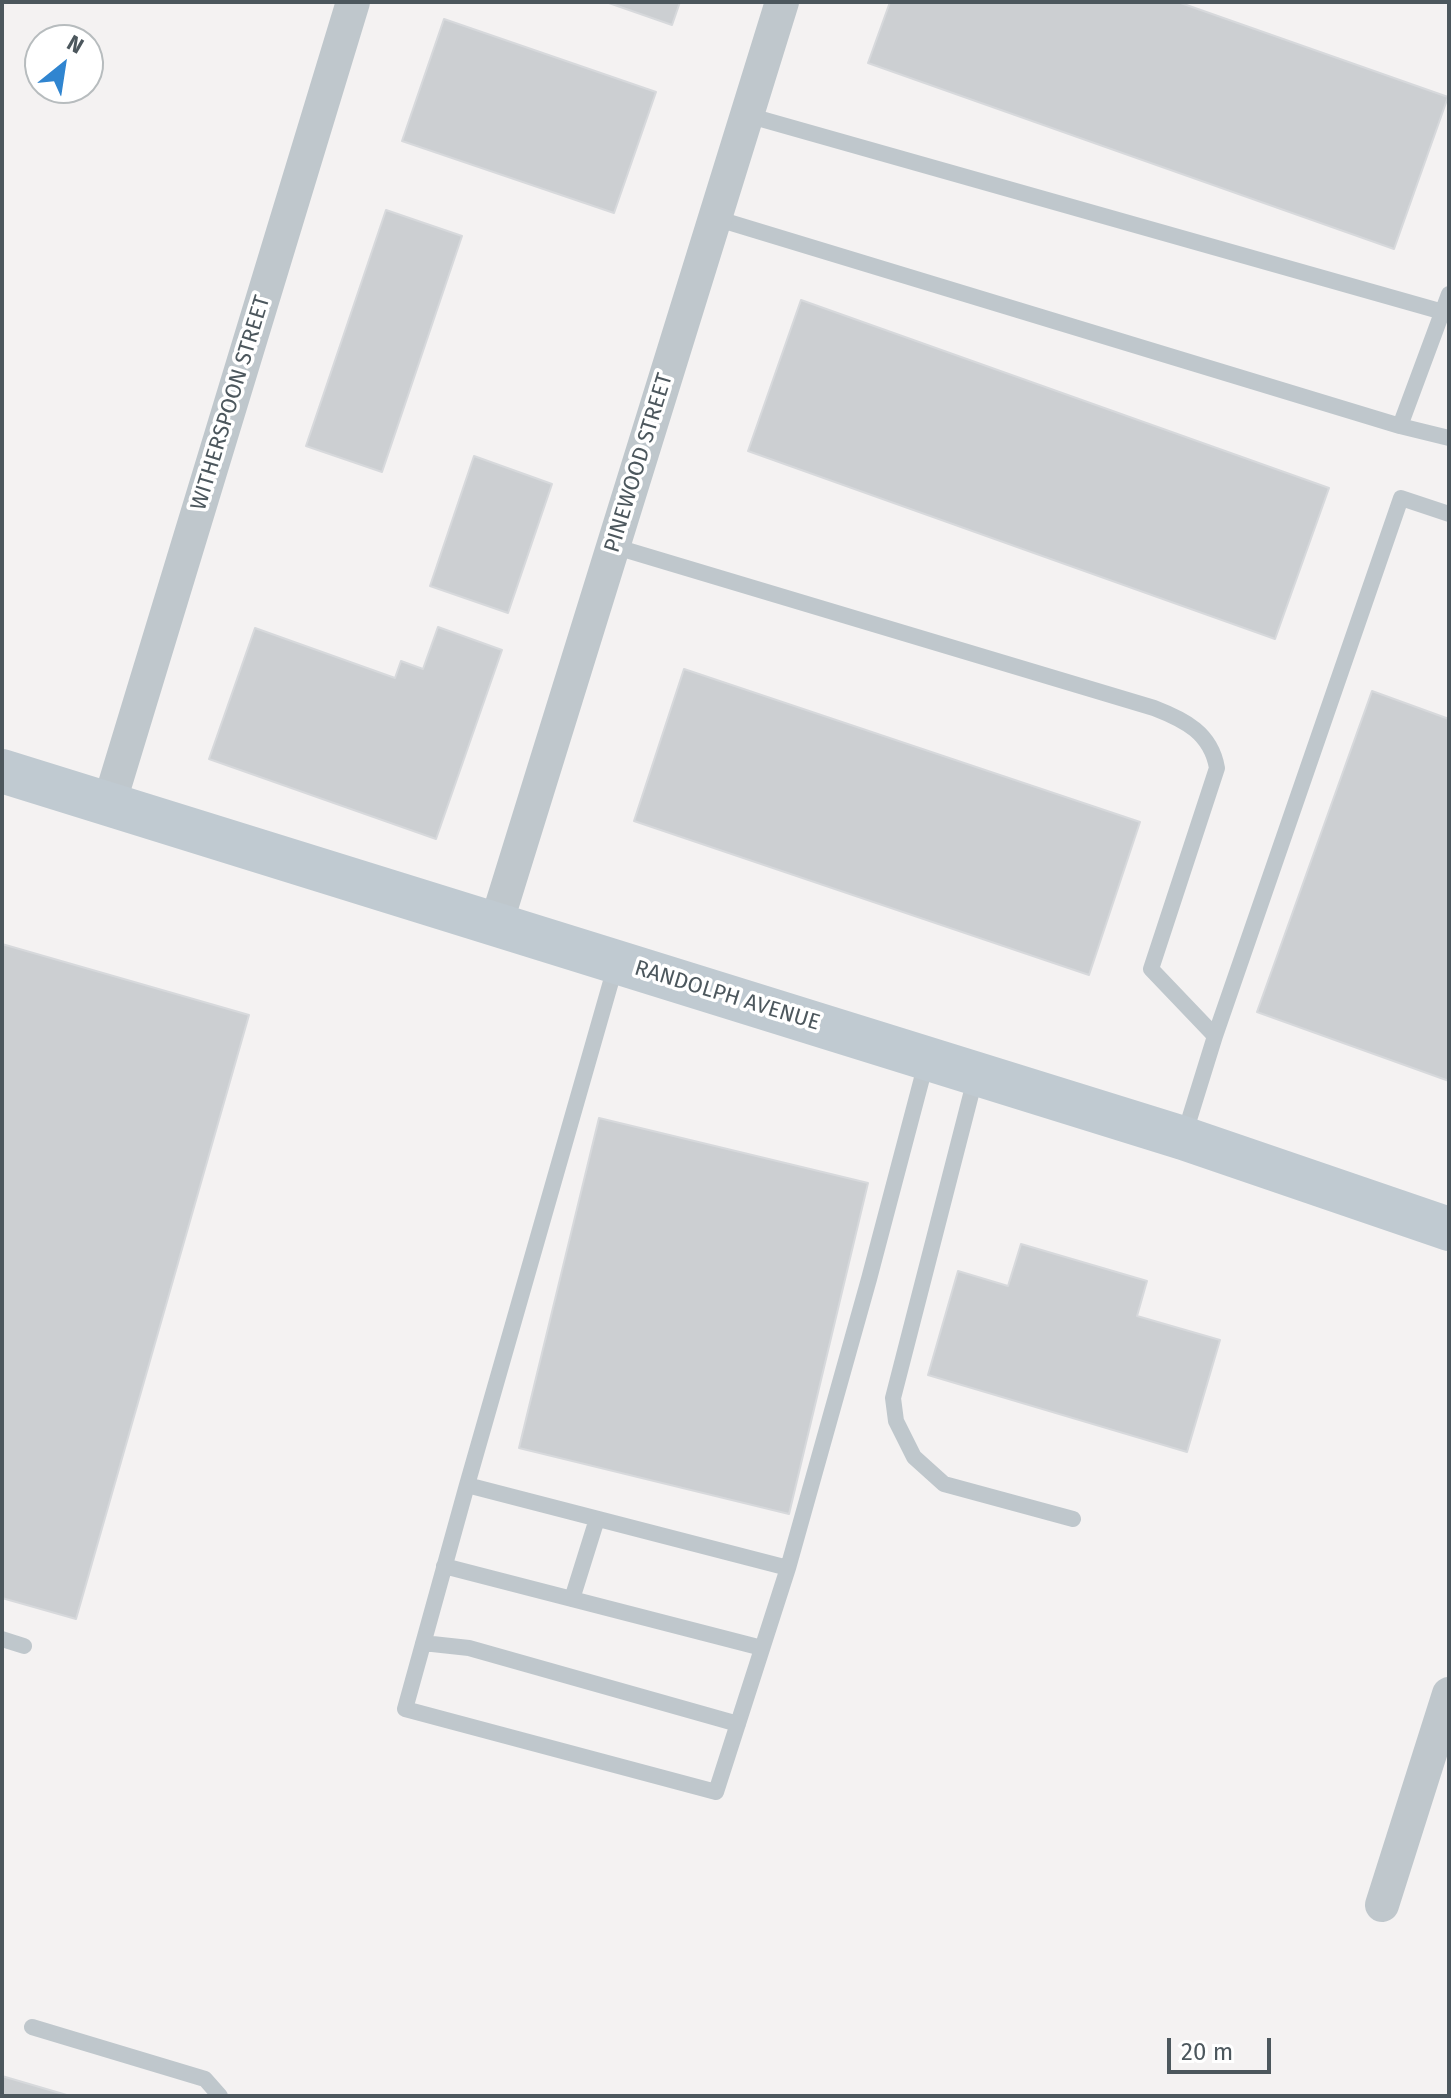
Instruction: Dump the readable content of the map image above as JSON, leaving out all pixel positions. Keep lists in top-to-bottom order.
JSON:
{
  "streets": {
    "main road": ["RANDOLPH AVENUE"],
    "street": ["WITHERSPOON STREET", "PINEWOOD STREET"]
  },
  "crossings": [
    ["WITHERSPOON STREET", "RANDOLPH AVENUE"],
    ["PINEWOOD STREET", "RANDOLPH AVENUE"]
  ],
  "scale_bar": "20 m",
  "north": "top right"
}
